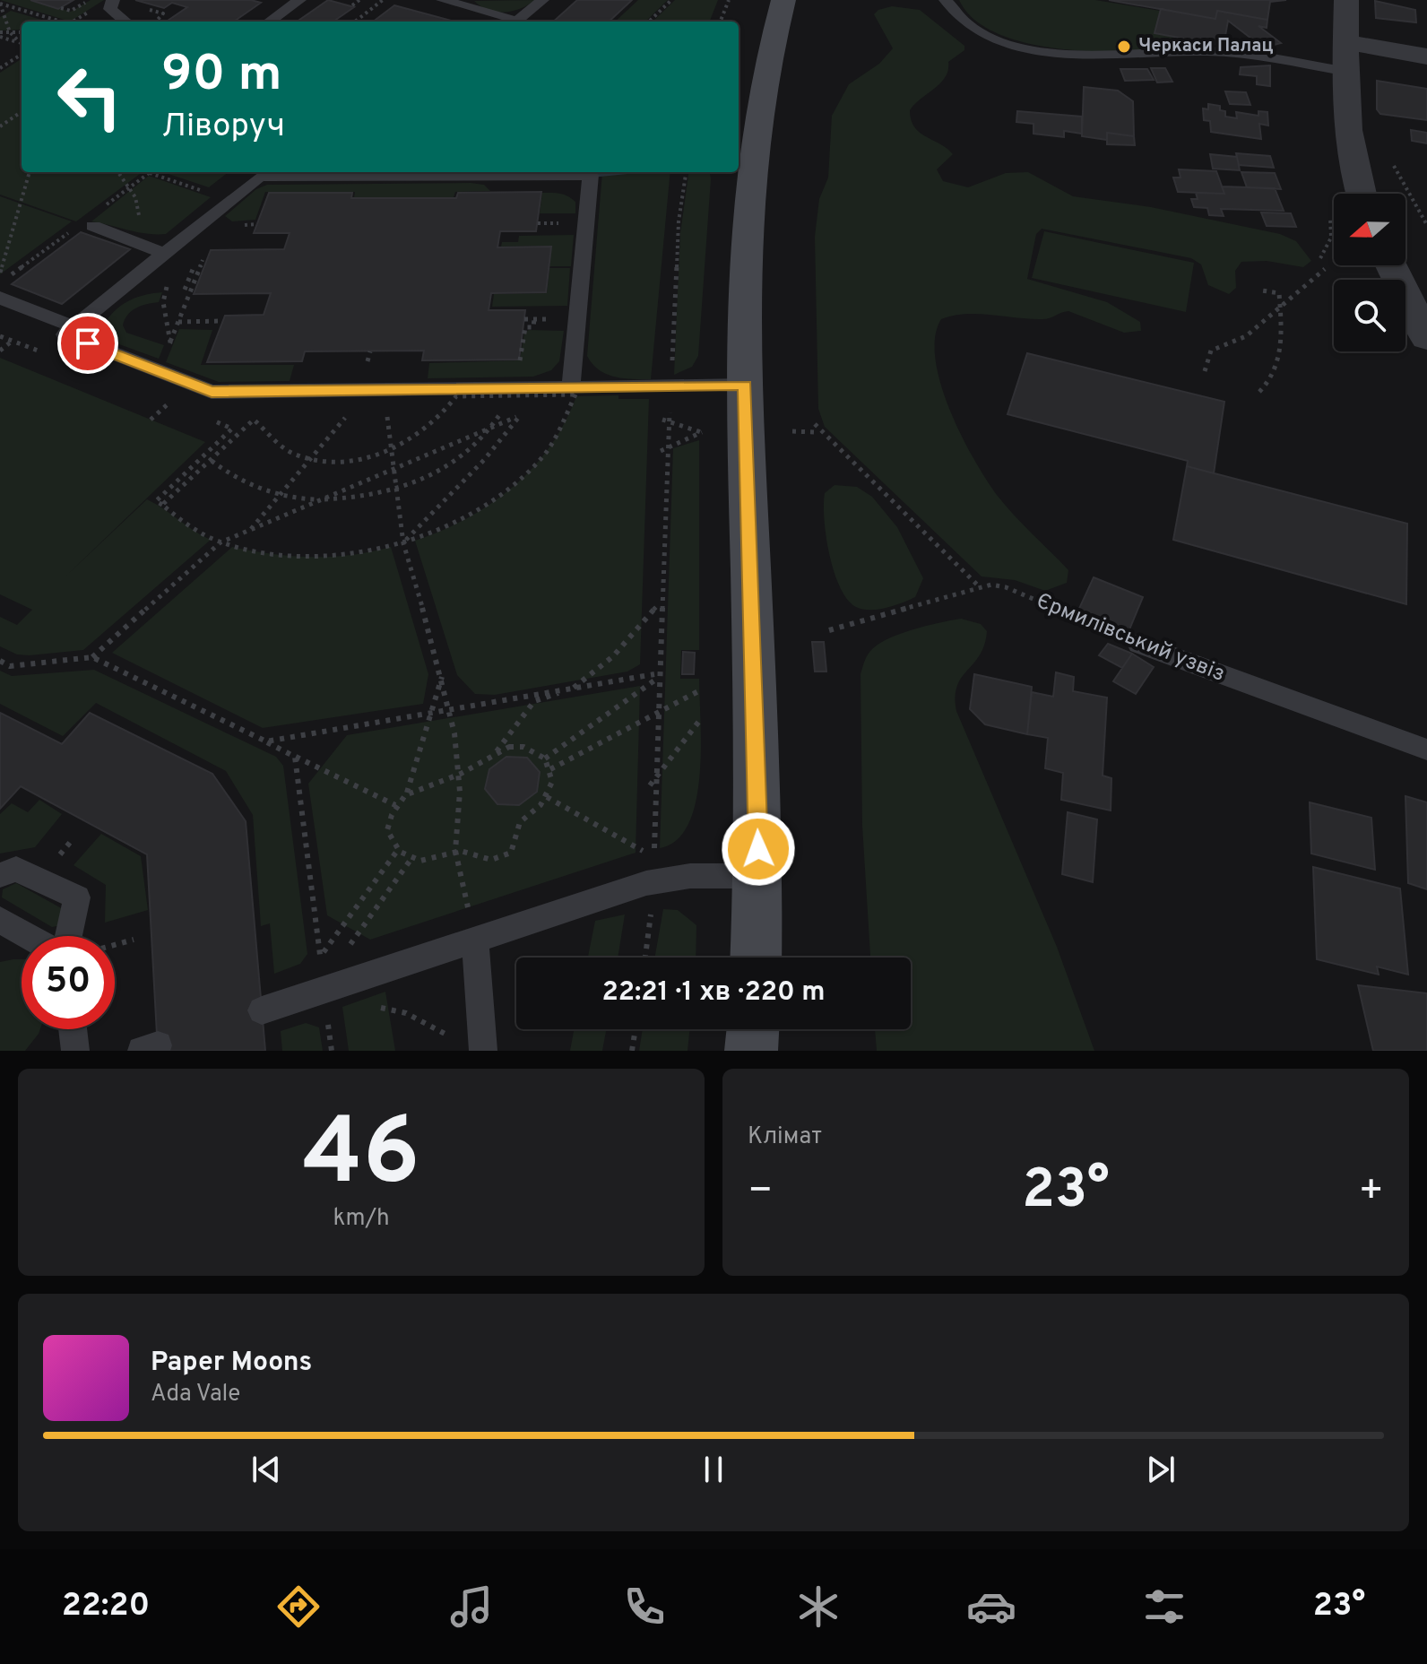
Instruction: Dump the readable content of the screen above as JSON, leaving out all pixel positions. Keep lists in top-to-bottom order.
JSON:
{
  "streets": {
    "lane": ["Єрмилівський узвіз"]
  },
  "places": ["Черкаси Палац"],
  "north": "left",
  "page": {
    "turn": ["90 m", "Ліворуч"],
    "limit": "50",
    "trip": "22:21 · 1 хв · 220 m",
    "tile": [
      ["46", "km/h"],
      "Клімат"
    ],
    "heat": ["−", "23°", "+"],
    "song": ["Paper Moons", "Ada Vale"],
    "tabs": ["22:20", "23°"]
  }
}
